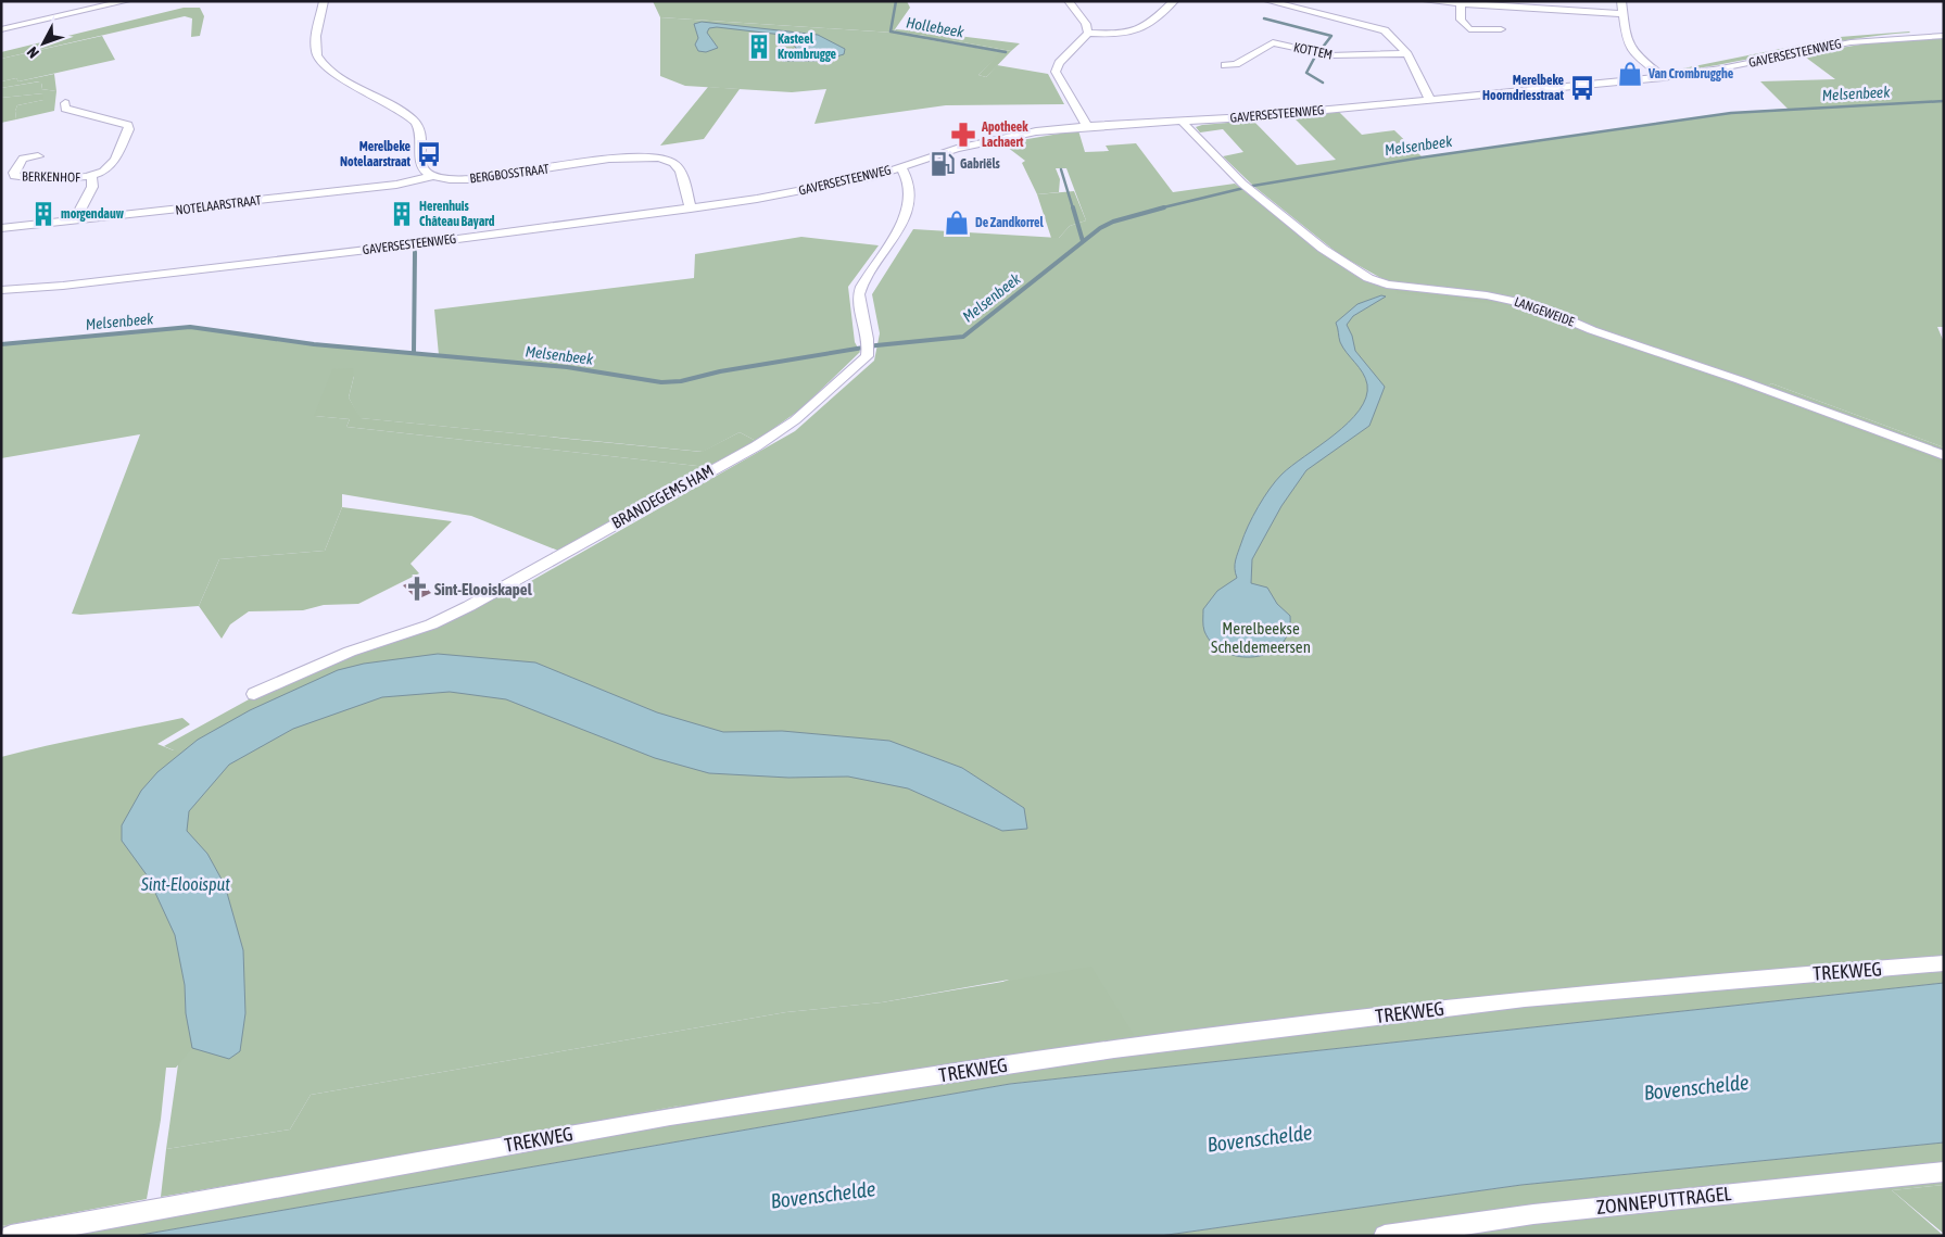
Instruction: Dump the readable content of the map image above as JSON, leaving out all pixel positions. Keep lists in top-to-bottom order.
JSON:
{
  "streets": {
    "street": [
      "KOTTEM",
      "GAVERSESTEENWEG",
      "BERGBOSSTRAAT",
      "BERKENHOF",
      "NOTELAARSTRAAT",
      "LANGEWEIDE",
      "BRANDEGEMS HAM",
      "TREKWEG",
      "ZONNEPUTTRAGEL"
    ]
  },
  "crossings": [
    ["GAVERSESTEENWEG", "BERGBOSSTRAAT"],
    ["GAVERSESTEENWEG", "LANGEWEIDE"],
    ["GAVERSESTEENWEG", "BRANDEGEMS HAM"],
    ["BERGBOSSTRAAT", "NOTELAARSTRAAT"],
    ["BERKENHOF", "NOTELAARSTRAAT"]
  ],
  "water": [
    "Hollebeek",
    "Melsenbeek",
    "Sint-Elooisput",
    "Bovenschelde"
  ],
  "parks": ["Merelbeekse Scheldemeersen"],
  "places": {
    "building": ["Kasteel Krombrugge", "morgendauw", "Herenhuis Château Bayard"],
    "shop": ["Van Crombrugghe", "De Zandkorrel"],
    "bus stop": ["Merelbeke Hoorndriesstraat", "Merelbeke Notelaarstraat"],
    "pharmacy": ["Apotheek Lachaert"],
    "fuel station": ["Gabriëls"],
    "church": ["Sint-Elooiskapel"]
  },
  "north": "bottom left"
}
